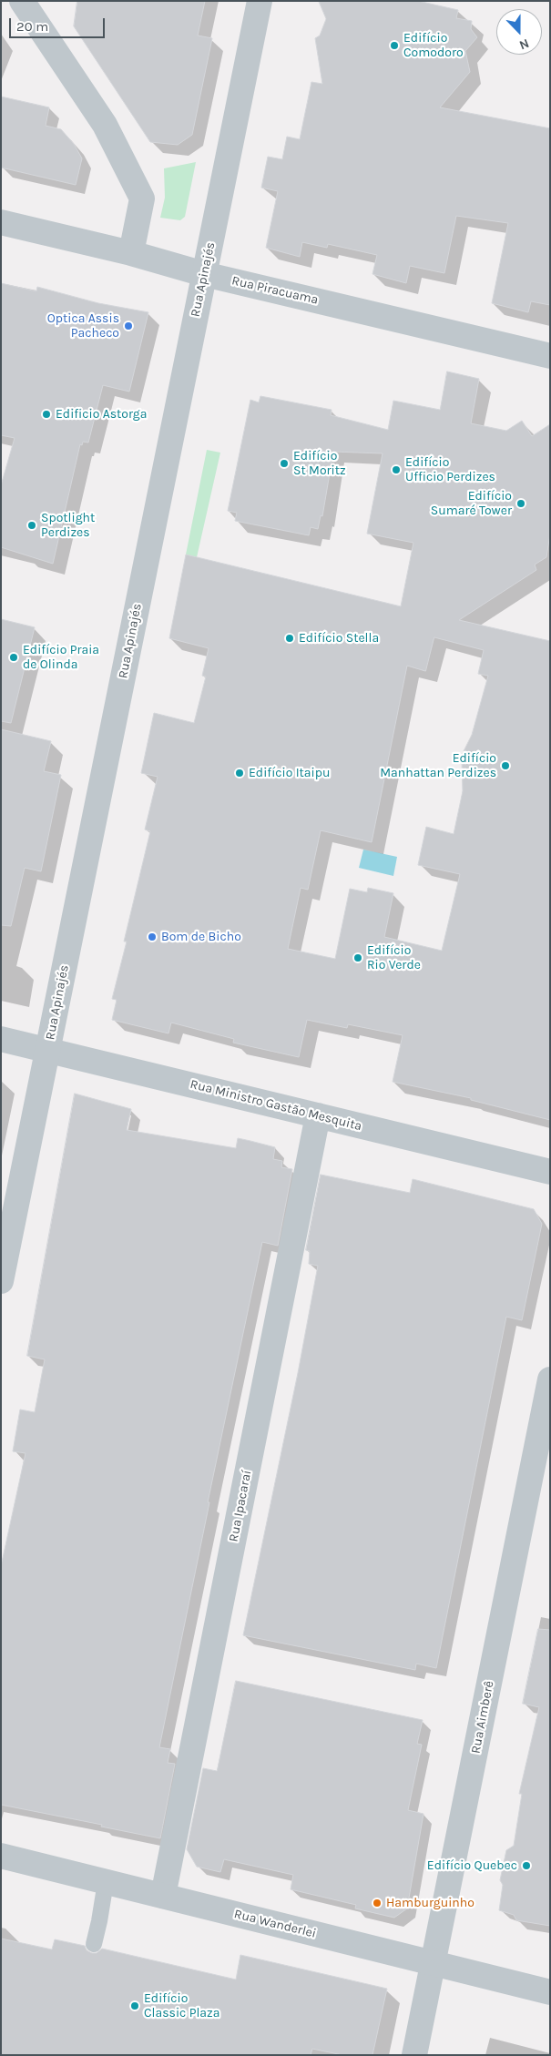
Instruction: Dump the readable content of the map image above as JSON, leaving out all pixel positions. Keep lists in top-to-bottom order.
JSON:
{
  "streets": {
    "street": [
      "Rua Apinajés",
      "Rua Piracuama",
      "Rua Ministro Gastão Mesquita",
      "Rua Ipacaraí",
      "Rua Aimberê",
      "Rua Wanderlei"
    ]
  },
  "crossings": [
    ["Rua Apinajés", "Rua Piracuama"],
    ["Rua Apinajés", "Rua Ministro Gastão Mesquita"],
    ["Rua Ministro Gastão Mesquita", "Rua Ipacaraí"],
    ["Rua Ipacaraí", "Rua Wanderlei"],
    ["Rua Aimberê", "Rua Wanderlei"]
  ],
  "places": [
    "Edifício Comodoro",
    "Optica Assis Pacheco",
    "Edificio Astorga",
    "Edifício St Moritz",
    "Edifício Ufficio Perdizes",
    "Edifício Sumaré Tower",
    "Spotlight Perdizes",
    "Edifício Stella",
    "Edifício Praia de Olinda",
    "Edifício Manhattan Perdizes",
    "Edifício Itaipu",
    "Bom de Bicho",
    "Edifício Rio Verde",
    "Edifício Quebec",
    "Hamburguinho",
    "Edifício Classic Plaza"
  ],
  "scale_bar": "20 m",
  "north": "bottom"
}
